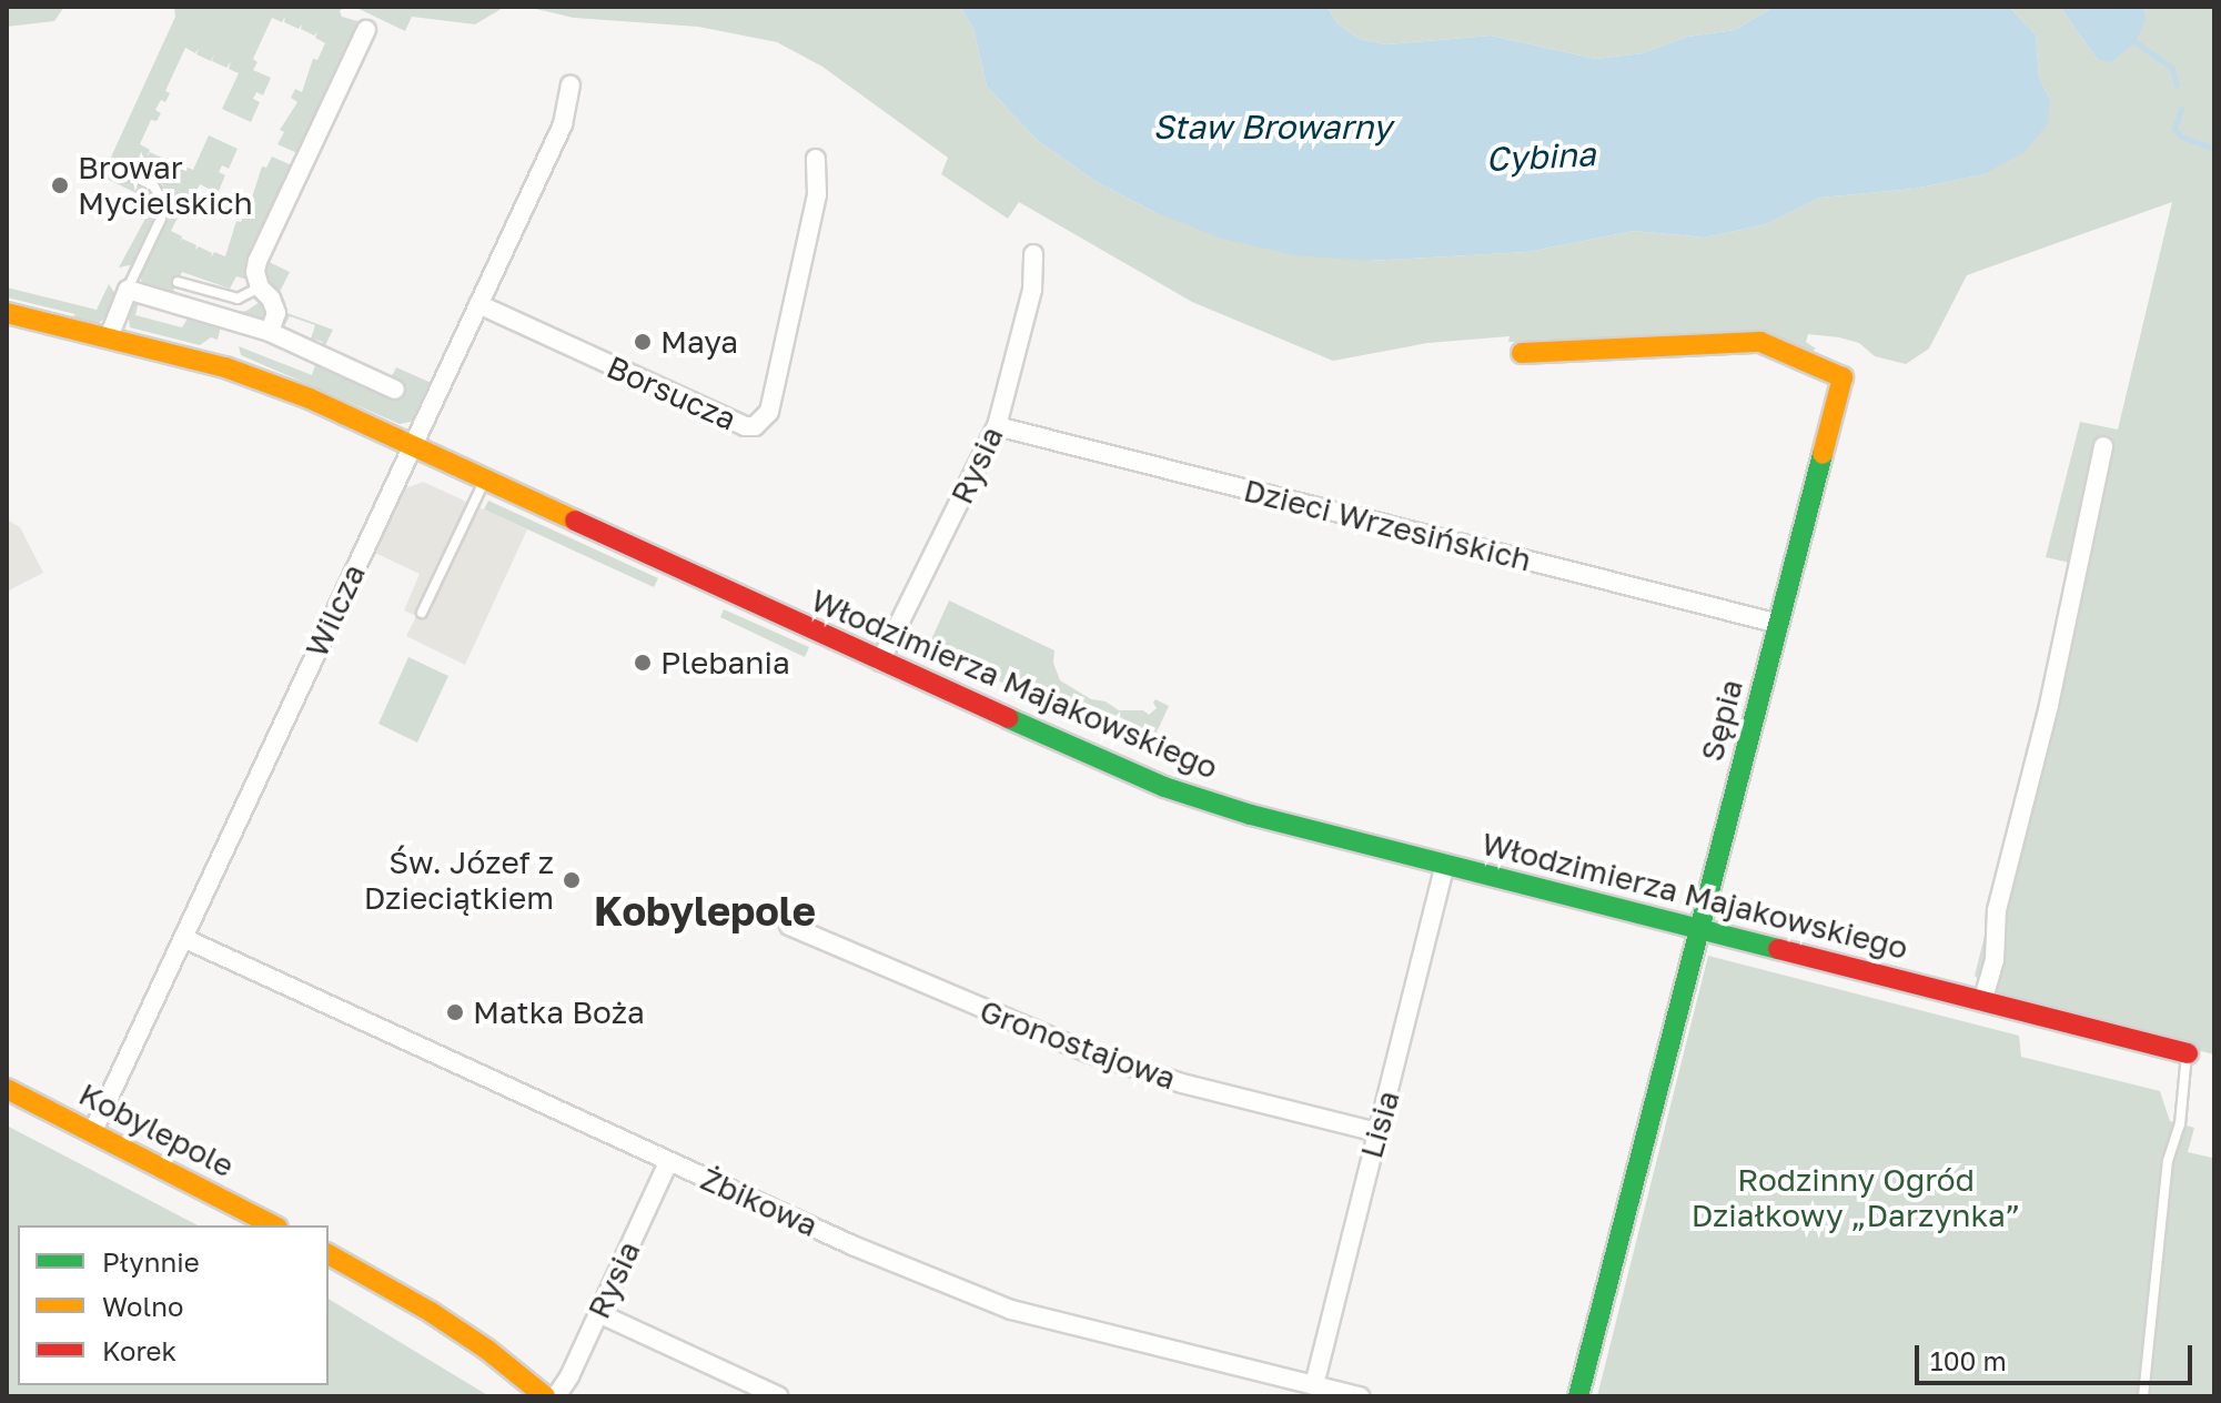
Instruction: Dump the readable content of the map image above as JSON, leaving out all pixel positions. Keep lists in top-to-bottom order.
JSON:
{
  "streets": {
    "street": [
      "Borsucza",
      "Rysia",
      "Dzieci Wrzesińskich",
      "Wilcza",
      "Włodzimierza Majakowskiego",
      "Sępia",
      "Gronostajowa",
      "Lisia",
      "Kobylepole",
      "Żbikowa"
    ]
  },
  "crossings": [
    ["Borsucza", "Wilcza"],
    ["Rysia", "Dzieci Wrzesińskich"],
    ["Rysia", "Włodzimierza Majakowskiego"],
    ["Rysia", "Żbikowa"],
    ["Dzieci Wrzesińskich", "Sępia"],
    ["Wilcza", "Włodzimierza Majakowskiego"],
    ["Wilcza", "Kobylepole"],
    ["Wilcza", "Żbikowa"],
    ["Włodzimierza Majakowskiego", "Sępia"],
    ["Włodzimierza Majakowskiego", "Lisia"],
    ["Gronostajowa", "Lisia"],
    ["Lisia", "Żbikowa"]
  ],
  "districts": ["Kobylepole"],
  "water": ["Staw Browarny", "Cybina"],
  "parks": ["Rodzinny Ogród Działkowy „Darzynka”"],
  "places": [
    "Browar Mycielskich",
    "Maya",
    "Plebania",
    "Św. Józef z Dzieciątkiem",
    "Matka Boża"
  ],
  "legend": ["Płynnie", "Wolno", "Korek"],
  "scale_bar": "100 m"
}
